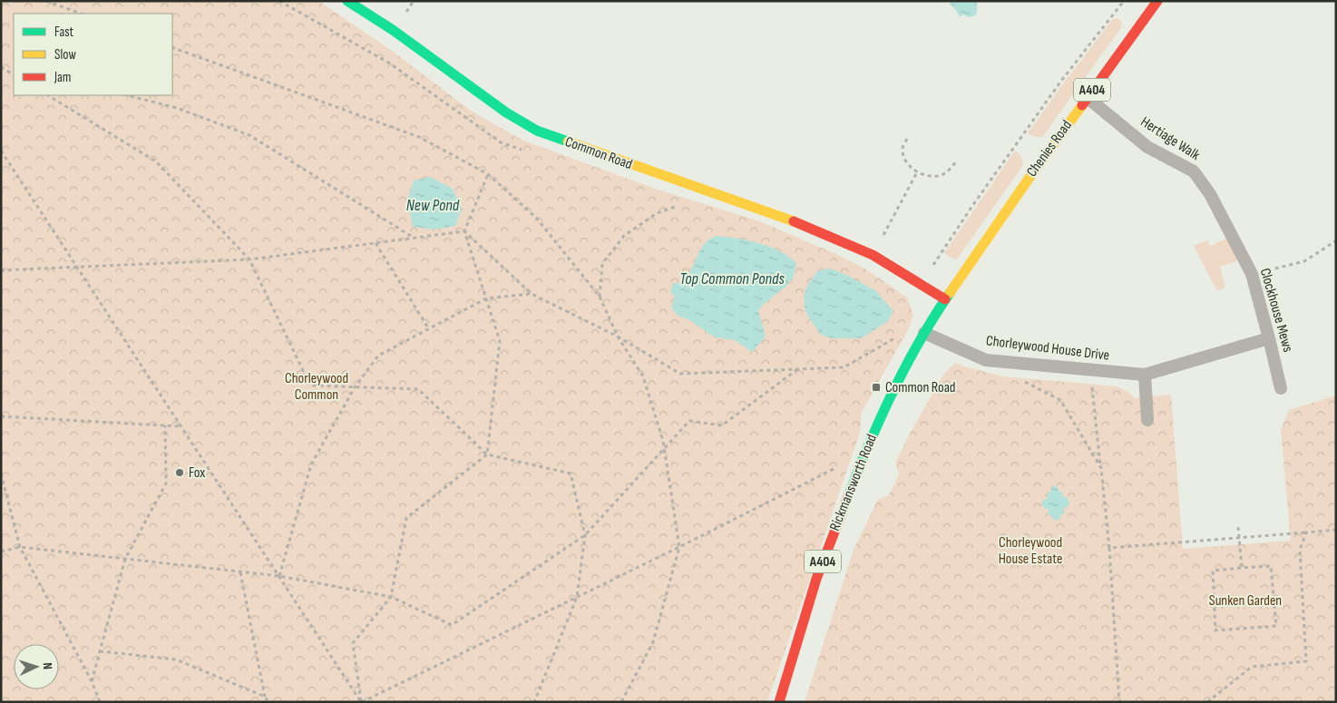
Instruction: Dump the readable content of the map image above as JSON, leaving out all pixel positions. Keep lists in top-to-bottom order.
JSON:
{
  "streets": {
    "main road": [
      "A404",
      "Chenies Road",
      "Common Road",
      "Rickmansworth Road"
    ],
    "lane": ["Hertiage Walk", "Clockhouse Mews", "Chorleywood House Drive"]
  },
  "crossings": [
    ["Hertiage Walk", "Chenies Road"],
    ["Hertiage Walk", "Clockhouse Mews"],
    ["Chenies Road", "Common Road"],
    ["Chenies Road", "Rickmansworth Road"],
    ["Common Road", "Rickmansworth Road"],
    ["Clockhouse Mews", "Chorleywood House Drive"],
    ["Chorleywood House Drive", "Rickmansworth Road"]
  ],
  "water": ["New Pond", "Top Common Ponds"],
  "parks": ["Chorleywood Common", "Chorleywood House Estate", "Sunken Garden"],
  "places": {
    "transit": ["Common Road"],
    "other": ["Fox"]
  },
  "legend": ["Fast", "Slow", "Jam"],
  "north": "right"
}
